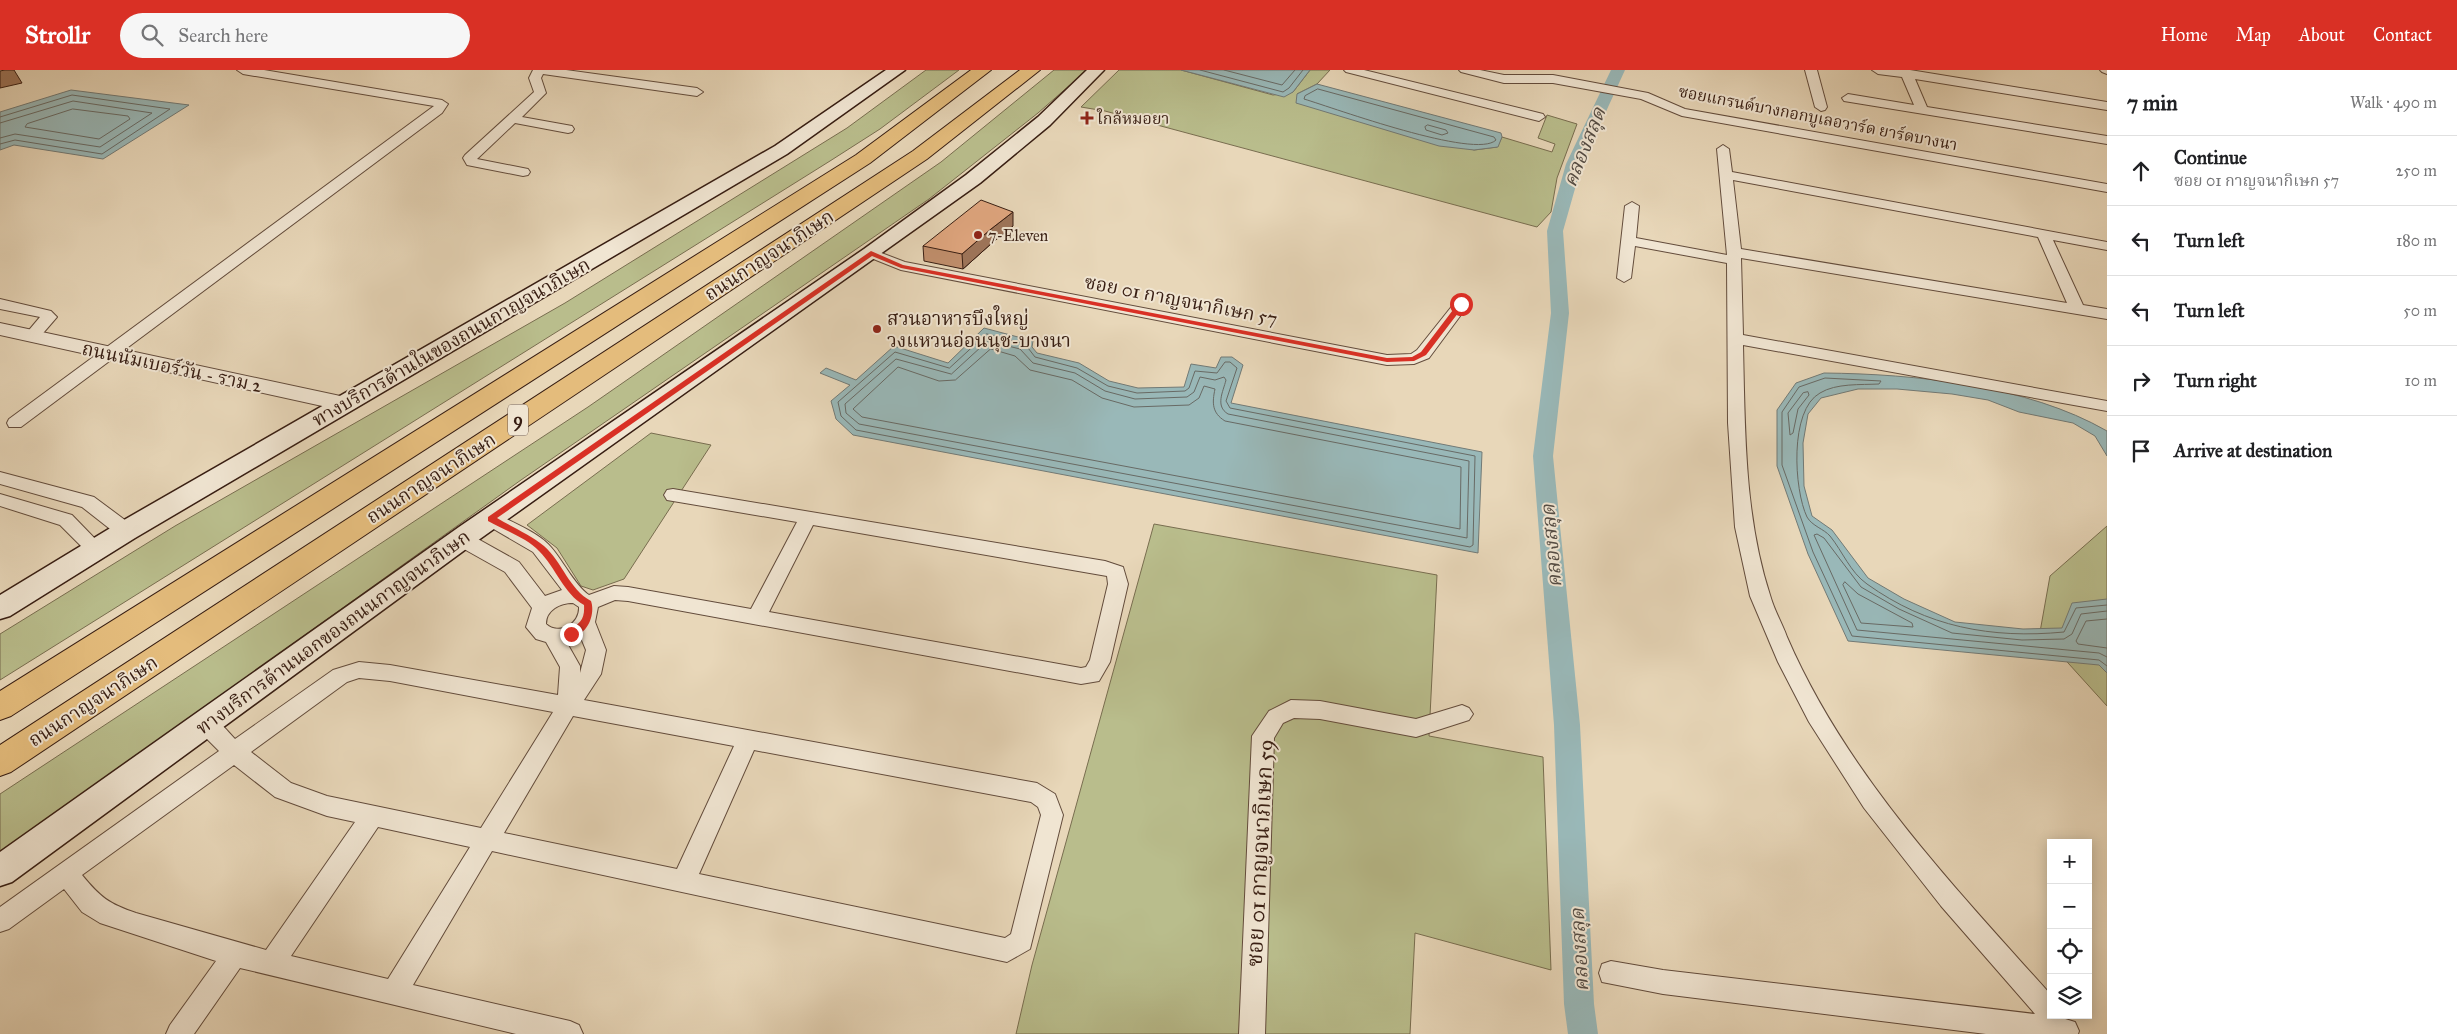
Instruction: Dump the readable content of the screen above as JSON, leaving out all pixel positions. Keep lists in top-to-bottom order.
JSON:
{
  "streets": {
    "highway": ["ถนนกาญจนาภิเษก", "9"],
    "main road": ["ทางบริการด้านในของถนนกาญจนาภิเษก", "ทางบริการด้านนอกของถนนกาญจนาภิเษก"],
    "street": [
      "ซอยแกรนด์บางกอกบูเลอวาร์ด ยาร์ดบางนา",
      "ซอย 01 กาญจนากิเษก 57",
      "ถนนนัมเบอร์วัน - ราม 2",
      "ซอย 01 กาญจนาภิเษก 59"
    ]
  },
  "crossings": [
    ["ซอย 01 กาญจนากิเษก 57", "ทางบริการด้านนอกของถนนกาญจนาภิเษก"],
    ["ทางบริการด้านในของถนนกาญจนาภิเษก", "ถนนนัมเบอร์วัน - ราม 2"]
  ],
  "water": ["คลองสลุด"],
  "places": {
    "health": ["ใกล้หมอยา"],
    "other": ["7-Eleven", "สวนอาหารบึงใหญ่ วงแหวนอ่อนนุช-บางนา"]
  },
  "page": {
    "header": "Strollr",
    "search": "Search here",
    "nav": [
      "Home",
      "Map",
      "About",
      "Contact"
    ],
    "heading": ["7 min", "Walk · 490 m"],
    "list": [
      ["Continue", "ซอย 01 กาญจนากิเษก 57", "250 m"],
      ["Turn left", "180 m"],
      ["Turn left", "50 m"],
      ["Turn right", "10 m"],
      "Arrive at destination"
    ],
    "map_buttons": ["+", "−"]
  }
}
